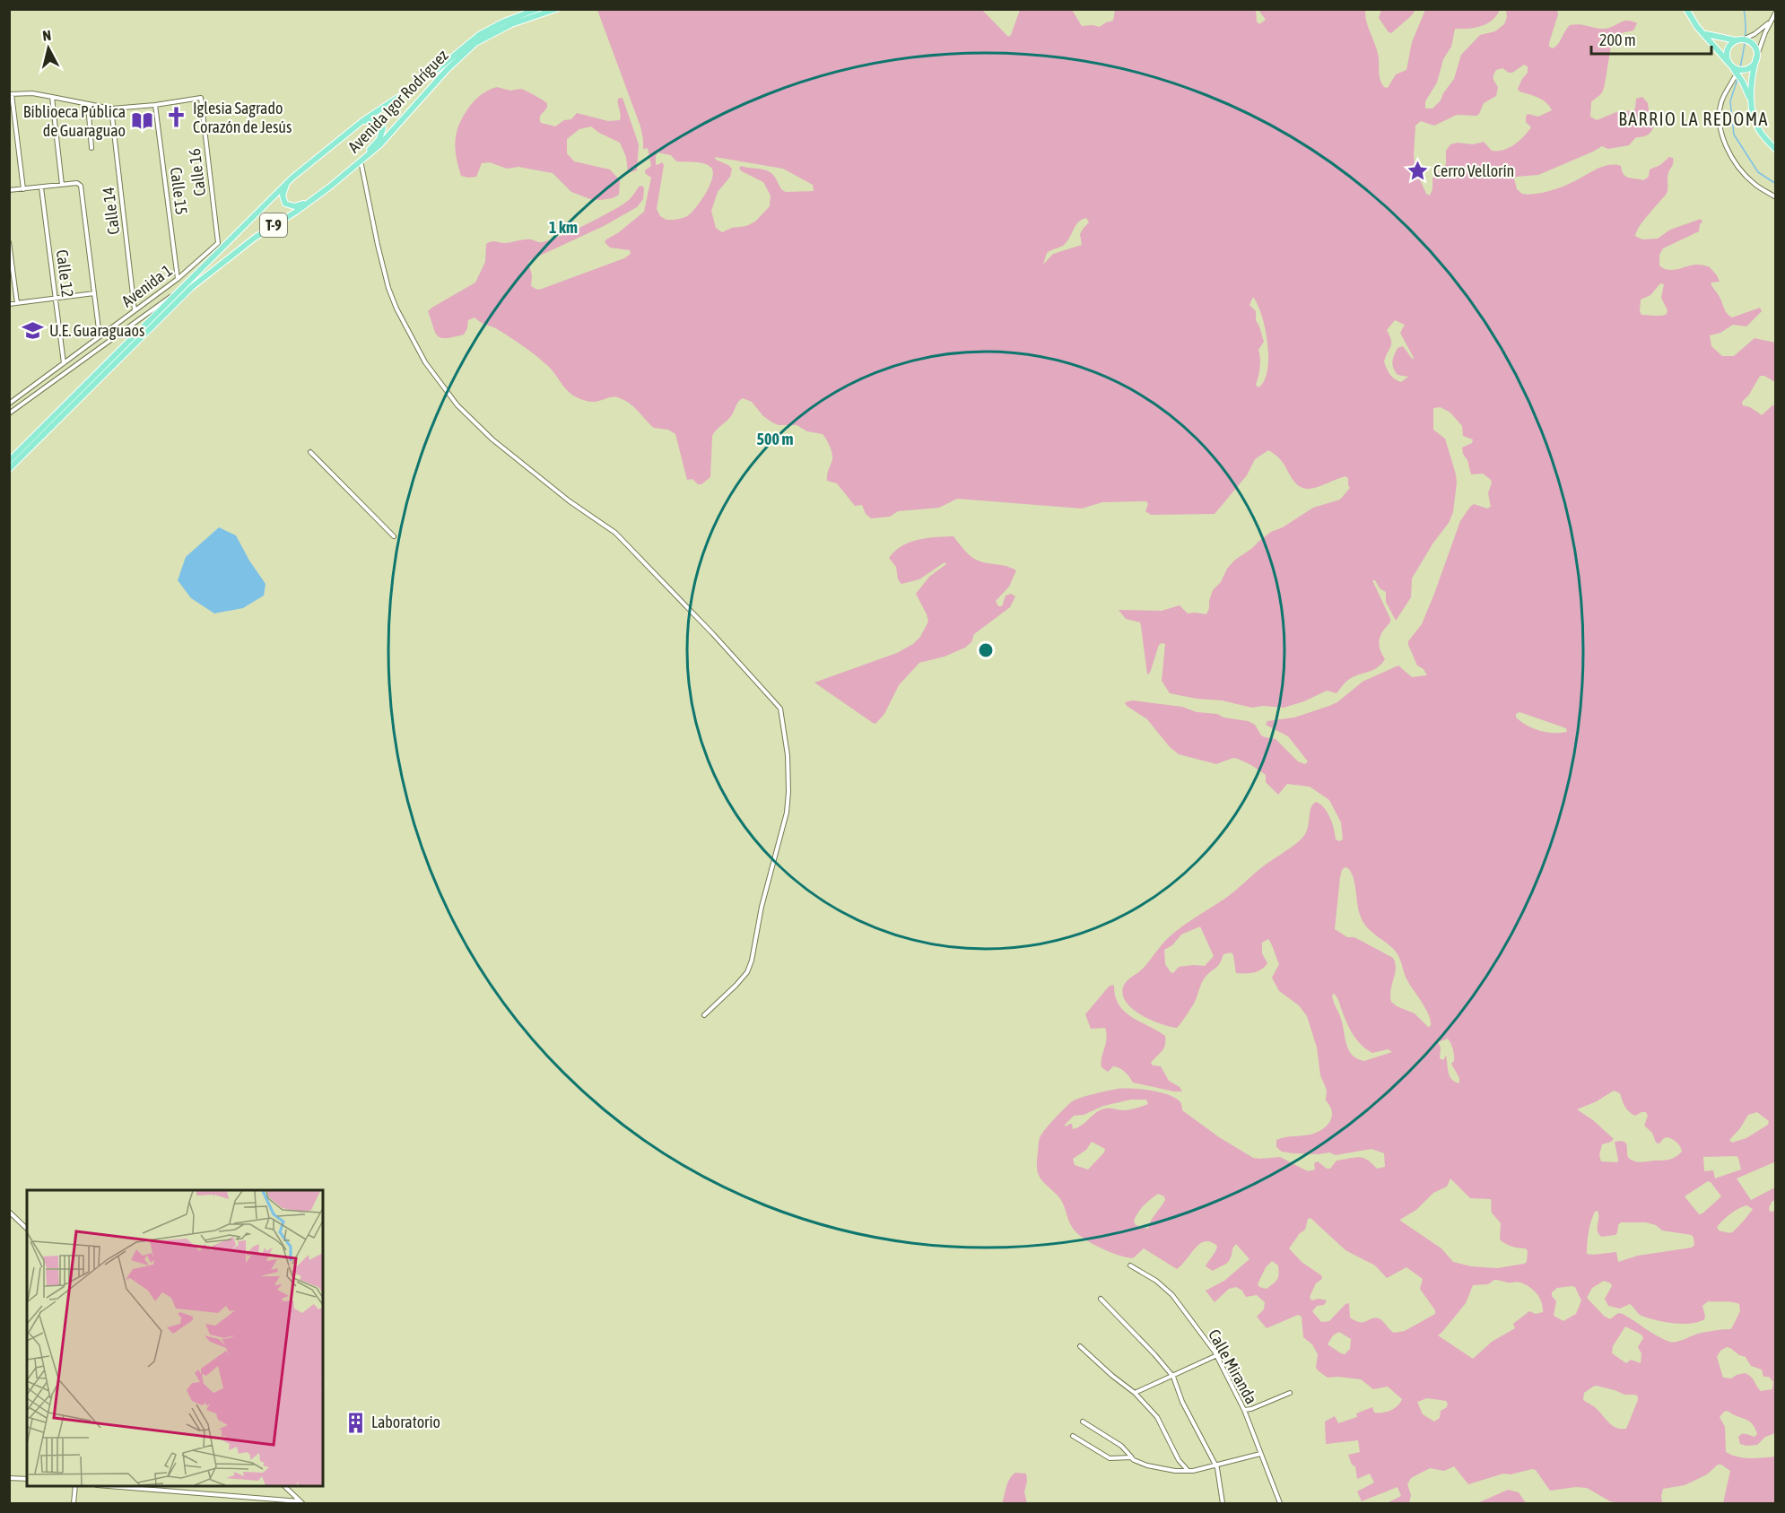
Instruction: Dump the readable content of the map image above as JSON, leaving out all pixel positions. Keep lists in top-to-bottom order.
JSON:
{
  "streets": {
    "highway": ["Avenida Igor Rodríguez", "T-9"],
    "street": [
      "Calle 16",
      "Calle 15",
      "Calle 14",
      "Calle 12",
      "Avenida 1",
      "Calle Miranda"
    ]
  },
  "crossings": [
    ["Avenida Igor Rodríguez", "T-9"],
    ["Calle 16", "Calle 15"],
    ["Calle 16", "Avenida 1"],
    ["Calle 15", "Avenida 1"],
    ["Calle 14", "Avenida 1"],
    ["Calle 12", "Avenida 1"]
  ],
  "districts": ["BARRIO LA REDOMA"],
  "places": {
    "church": ["Iglesia Sagrado Corazón de Jesús"],
    "library": ["Biblioeca Pública de Guaraguao"],
    "place": ["Cerro Vellorín"],
    "school or university": ["U.E. Guaraguaos"],
    "building": ["Laboratorio"]
  },
  "scale_bar": "200 m",
  "north": "top",
  "rings": ["1 km", "500 m"]
}
